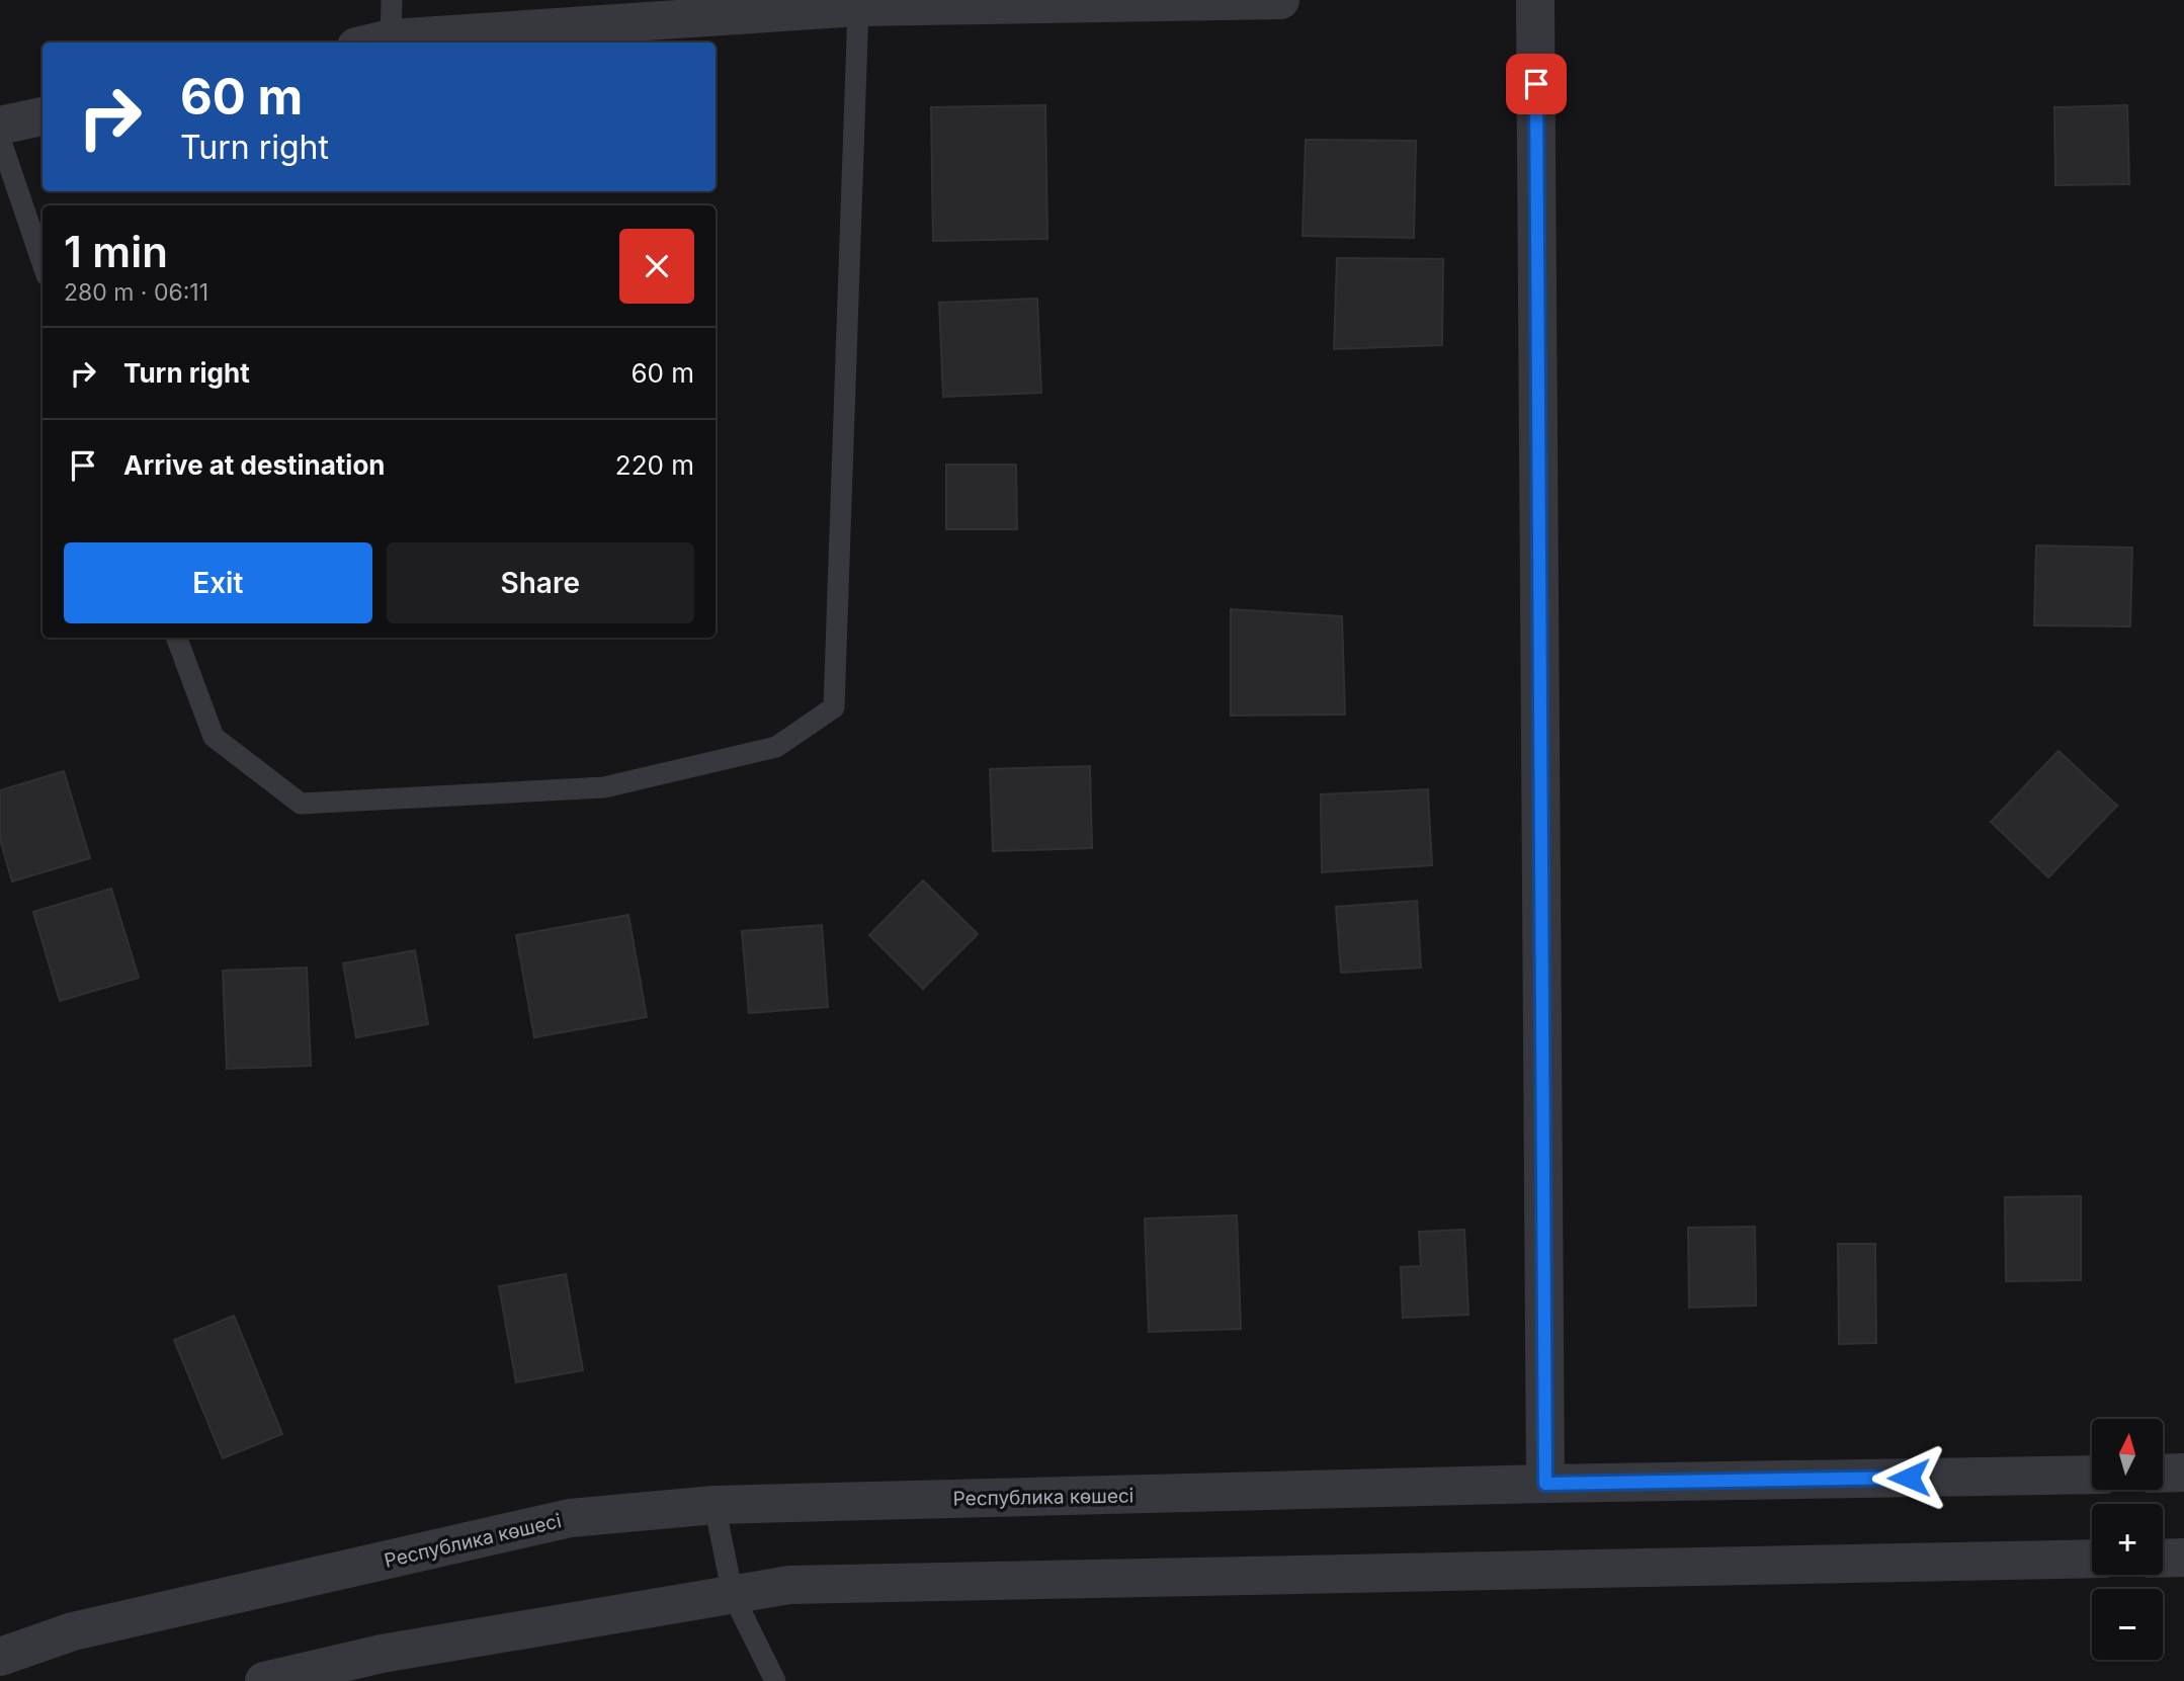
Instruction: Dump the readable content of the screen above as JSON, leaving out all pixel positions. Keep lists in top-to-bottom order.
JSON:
{
  "streets": {
    "street": ["Республика көшесі"]
  },
  "north": "top",
  "page": {
    "turn": ["60 m", "Turn right"],
    "heading": ["1 min", "280 m · 06:11"],
    "list": [
      {
        "name": "Turn right",
        "value": "60 m"
      },
      {
        "name": "Arrive at destination",
        "value": "220 m"
      }
    ],
    "buttons": ["Exit", "Share"],
    "map_buttons": ["+", "−"]
  }
}
